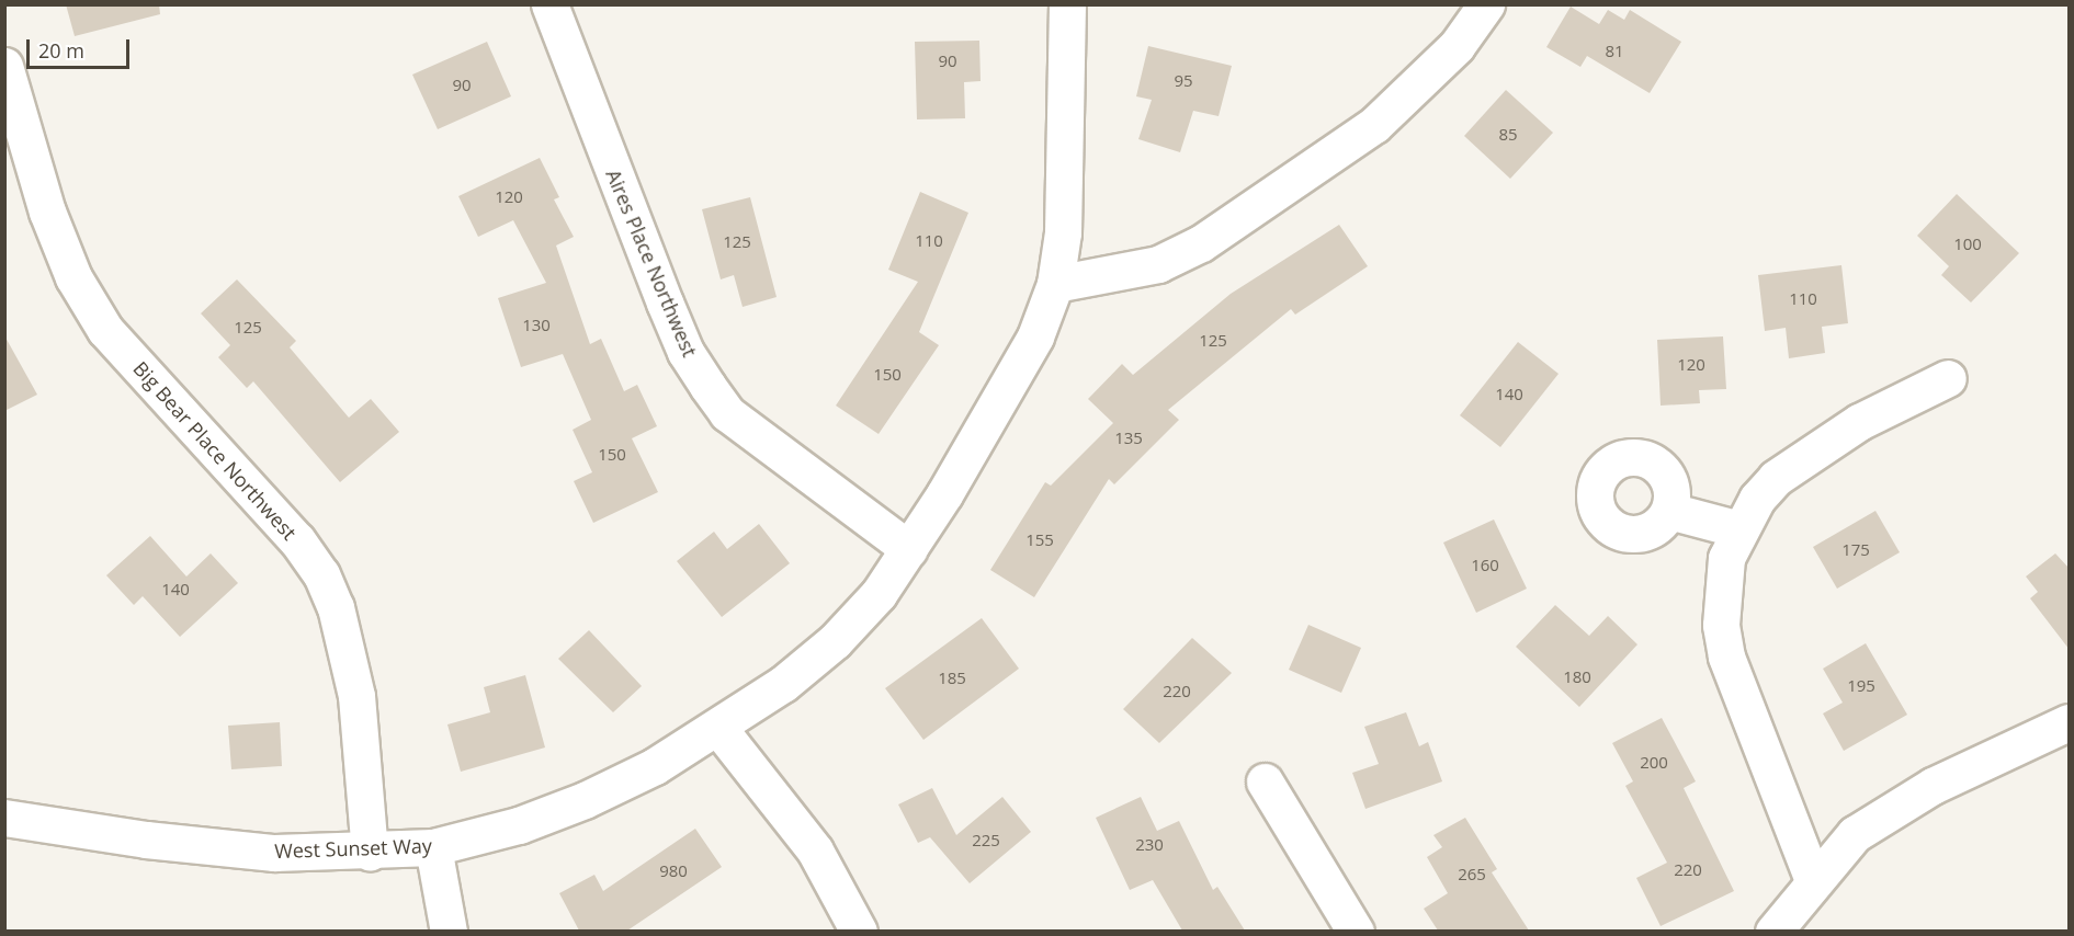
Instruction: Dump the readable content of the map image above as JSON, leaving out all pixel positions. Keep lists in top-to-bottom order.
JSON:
{
  "streets": {
    "street": ["Aires Place Northwest", "Big Bear Place Northwest", "West Sunset Way"]
  },
  "crossings": [
    ["Aires Place Northwest", "West Sunset Way"],
    ["Big Bear Place Northwest", "West Sunset Way"]
  ],
  "house_numbers": [
    "81",
    "90",
    "95",
    "90",
    "85",
    "120",
    "110",
    "125",
    "100",
    "110",
    "130",
    "125",
    "125",
    "120",
    "150",
    "140",
    "135",
    "150",
    "155",
    "175",
    "160",
    "140",
    "180",
    "185",
    "195",
    "220",
    "200",
    "225",
    "230",
    "220",
    "980",
    "265"
  ],
  "scale_bar": "20 m"
}
